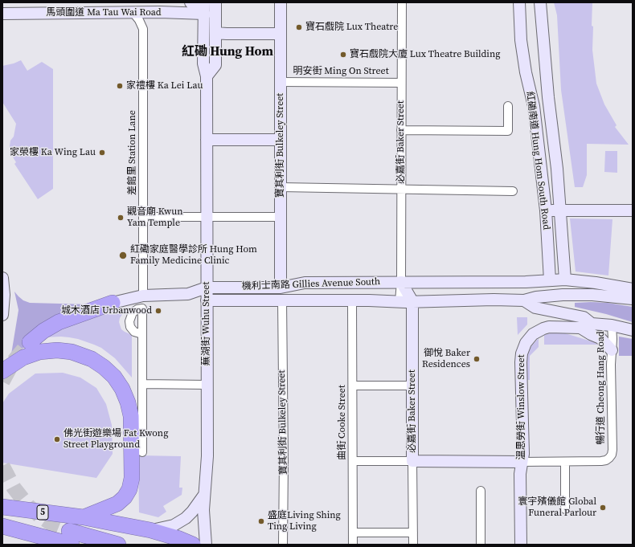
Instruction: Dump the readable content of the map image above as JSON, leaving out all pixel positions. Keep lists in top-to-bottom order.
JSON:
{
  "streets": {
    "highway": ["5"],
    "main road": [
      "馬頭圍道 Ma Tau Wai Road",
      "必嘉街 Baker Street",
      "寶其利街 Bulkeley Street",
      "紅磡南道 Hung Hom South Road",
      "機利士南路 Gillies Avenue South",
      "蕪湖街 Wuhu Street",
      "溫思勞街 Winslow Street"
    ],
    "street": [
      "明安街 Ming On Street",
      "差館里 Station Lane",
      "暢行道 Cheong Hang Road",
      "曲街 Cooke Street"
    ]
  },
  "crossings": [
    ["馬頭圍道 Ma Tau Wai Road", "差館里 Station Lane"],
    ["馬頭圍道 Ma Tau Wai Road", "蕪湖街 Wuhu Street"],
    ["明安街 Ming On Street", "必嘉街 Baker Street"],
    ["明安街 Ming On Street", "寶其利街 Bulkeley Street"],
    ["必嘉街 Baker Street", "機利士南路 Gillies Avenue South"],
    ["寶其利街 Bulkeley Street", "機利士南路 Gillies Avenue South"],
    ["差館里 Station Lane", "機利士南路 Gillies Avenue South"],
    ["紅磡南道 Hung Hom South Road", "機利士南路 Gillies Avenue South"],
    ["機利士南路 Gillies Avenue South", "蕪湖街 Wuhu Street"],
    ["機利士南路 Gillies Avenue South", "曲街 Cooke Street"],
    ["暢行道 Cheong Hang Road", "溫思勞街 Winslow Street"]
  ],
  "districts": ["紅磡 Hung Hom"],
  "places": [
    "寶石戲院 Lux Theatre",
    "寶石戲院大廈 Lux Theatre Building",
    "家禮樓 Ka Lei Lau",
    "家榮樓 Ka Wing Lau",
    "觀音廟 Kwun Yam Temple",
    "紅磡家庭醫學診所 Hung Hom Family Medicine Clinic",
    "城木酒店 Urbanwood",
    "御悅 Baker Residences",
    "佛光街遊樂場 Fat Kwong Street Playground",
    "寰宇殯儀館 Global Funeral Parlour",
    "盛庭Living Shing Ting Living"
  ]
}
